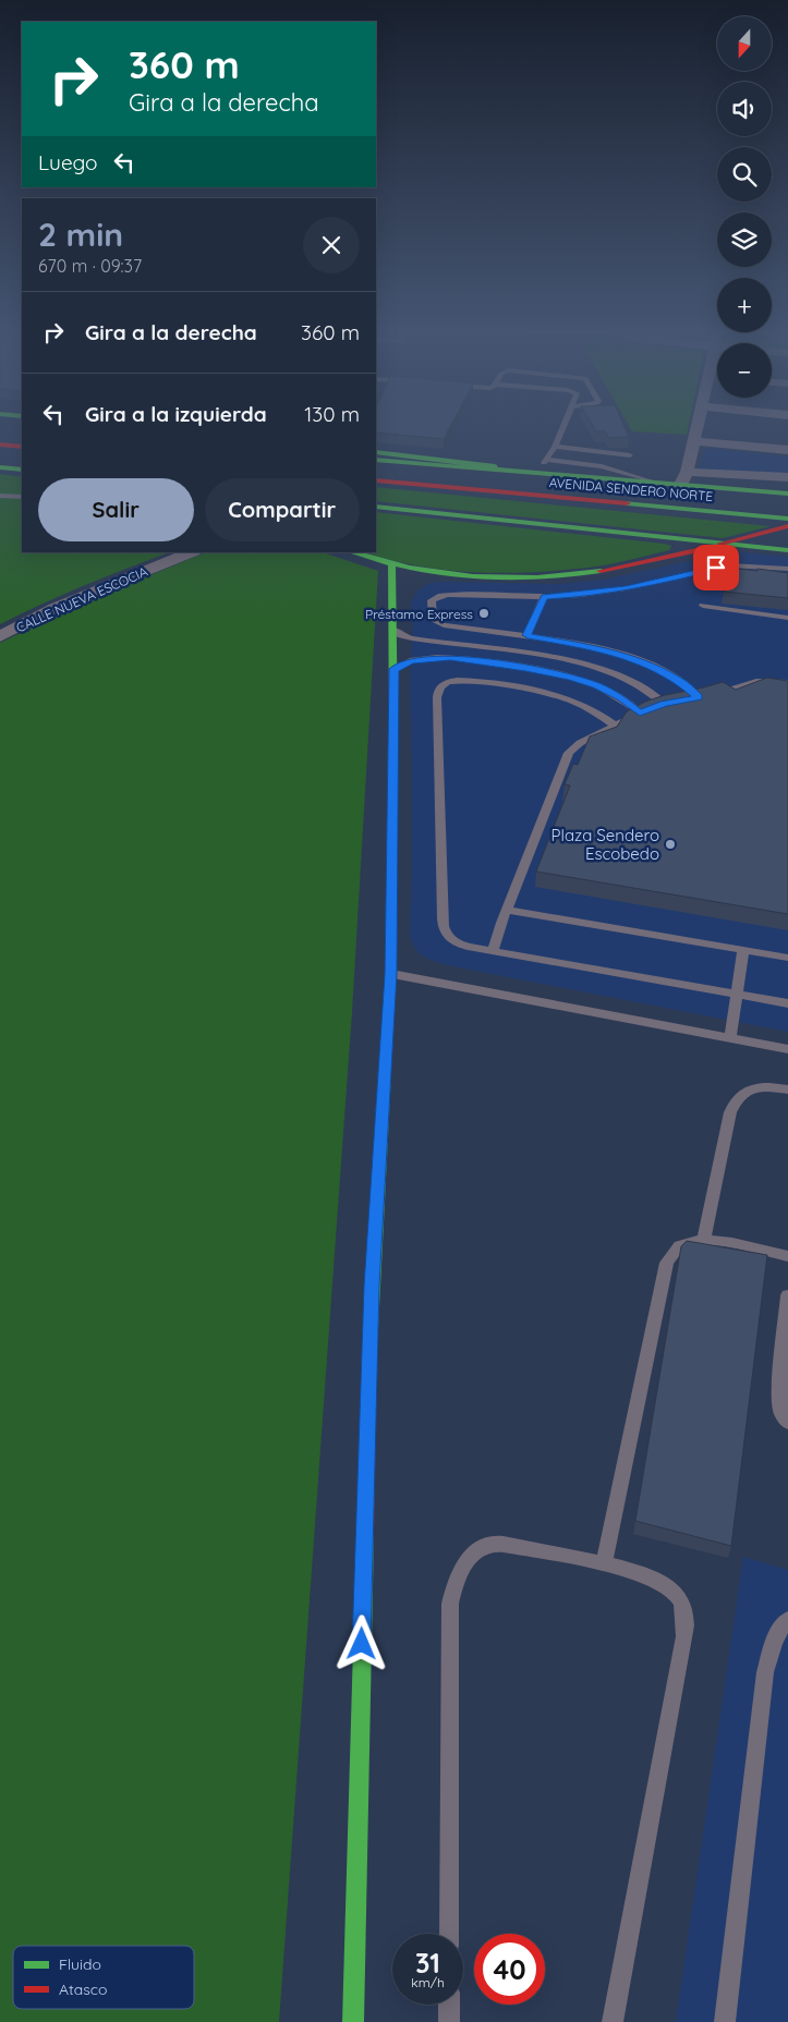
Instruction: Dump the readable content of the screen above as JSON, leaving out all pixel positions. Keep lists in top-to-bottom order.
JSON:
{
  "streets": {
    "street": ["AVENIDA SENDERO NORTE", "CALLE NUEVA ESCOCIA"]
  },
  "places": ["Préstamo Express", "Plaza Sendero Escobedo"],
  "legend": ["Fluido", "Atasco"],
  "north": "bottom",
  "page": {
    "map_buttons": ["+", "−"],
    "turn": ["360 m", "Gira a la derecha"],
    "then": "Luego",
    "heading": ["2 min", "670 m · 09:37"],
    "list": [
      {
        "name": "Gira a la derecha",
        "value": "360 m"
      },
      {
        "name": "Gira a la izquierda",
        "value": "130 m"
      }
    ],
    "buttons": ["Salir", "Compartir"],
    "speed": "31 km/h",
    "limit": "40"
  }
}
